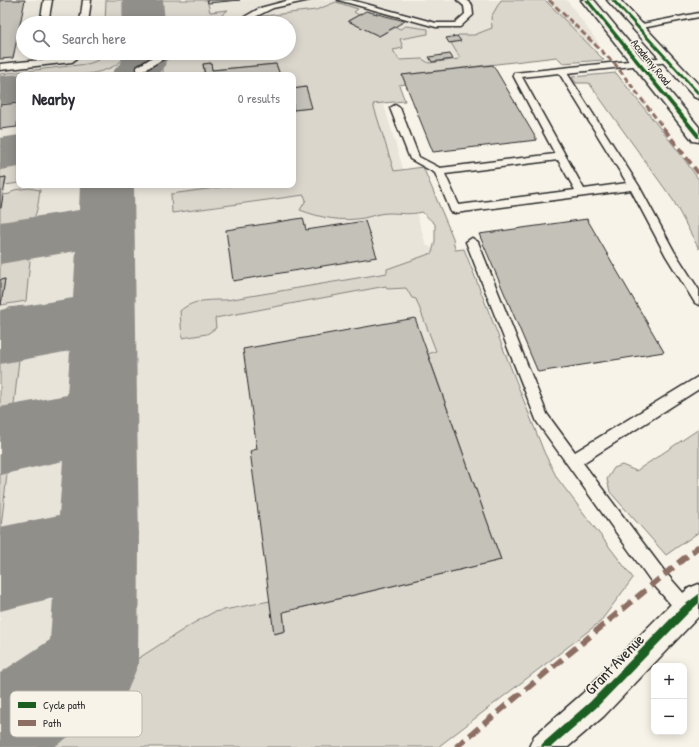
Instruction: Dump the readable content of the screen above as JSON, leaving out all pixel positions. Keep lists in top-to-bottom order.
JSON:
{
  "streets": {
    "main road": ["Academy Road", "Grant Avenue"]
  },
  "legend": ["Cycle path", "Path"],
  "page": {
    "search": "Search here",
    "heading": ["Nearby", "0 results"],
    "map_buttons": ["+", "−"]
  }
}
